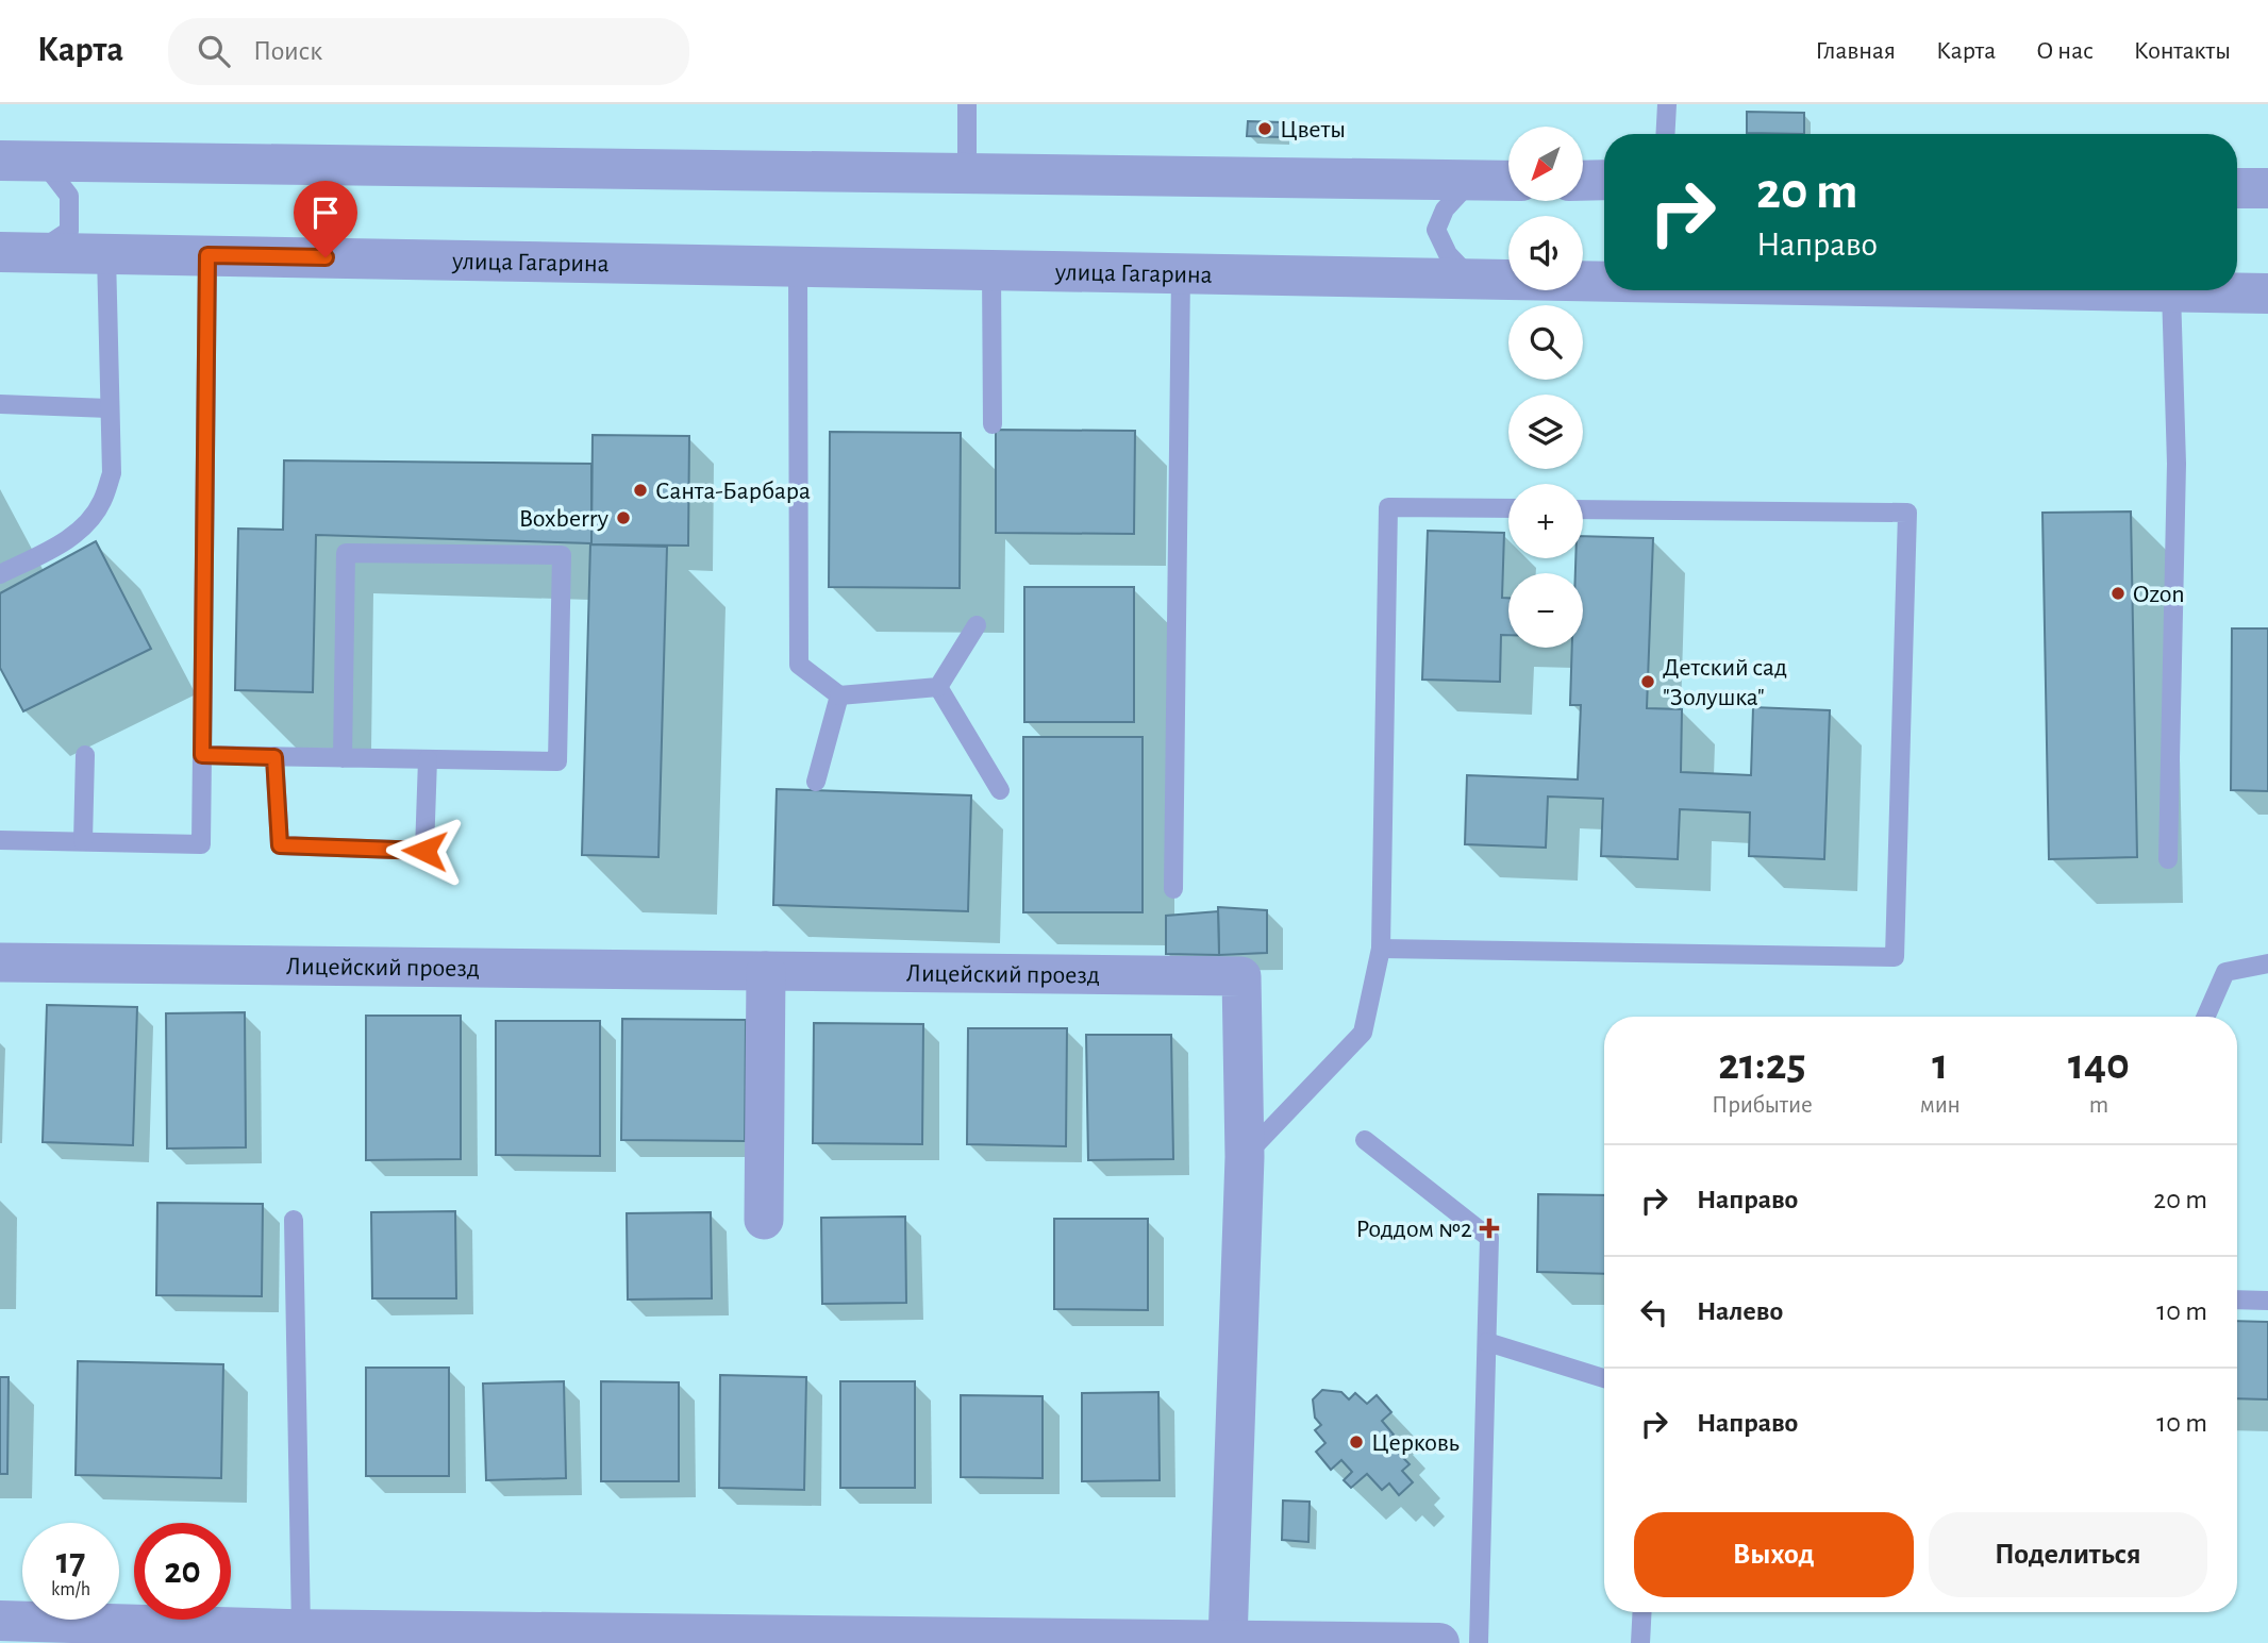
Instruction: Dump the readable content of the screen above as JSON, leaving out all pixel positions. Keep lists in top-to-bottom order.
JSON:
{
  "streets": {
    "street": ["улица Гагарина", "Лицейский проезд"]
  },
  "places": {
    "other": [
      "Цветы",
      "Санта-Барбара",
      "Boxberry",
      "Ozon",
      "Детский сад \"Золушка\"",
      "Церковь"
    ],
    "health": ["Роддом №2"]
  },
  "north": "bottom left",
  "page": {
    "header": "Карта",
    "search": "Поиск",
    "nav": [
      "Главная",
      "Карта",
      "О нас",
      "Контакты"
    ],
    "map_buttons": ["+", "−"],
    "turn": ["20 m", "Направо"],
    "eta": [
      "21:25",
      "Прибытие",
      "1",
      "мин",
      "140",
      "m"
    ],
    "list": [
      {
        "name": "Направо",
        "value": "20 m"
      },
      {
        "name": "Налево",
        "value": "10 m"
      },
      {
        "name": "Направо",
        "value": "10 m"
      }
    ],
    "buttons": ["Выход", "Поделиться"],
    "speed": "17 km/h",
    "limit": "20"
  }
}
